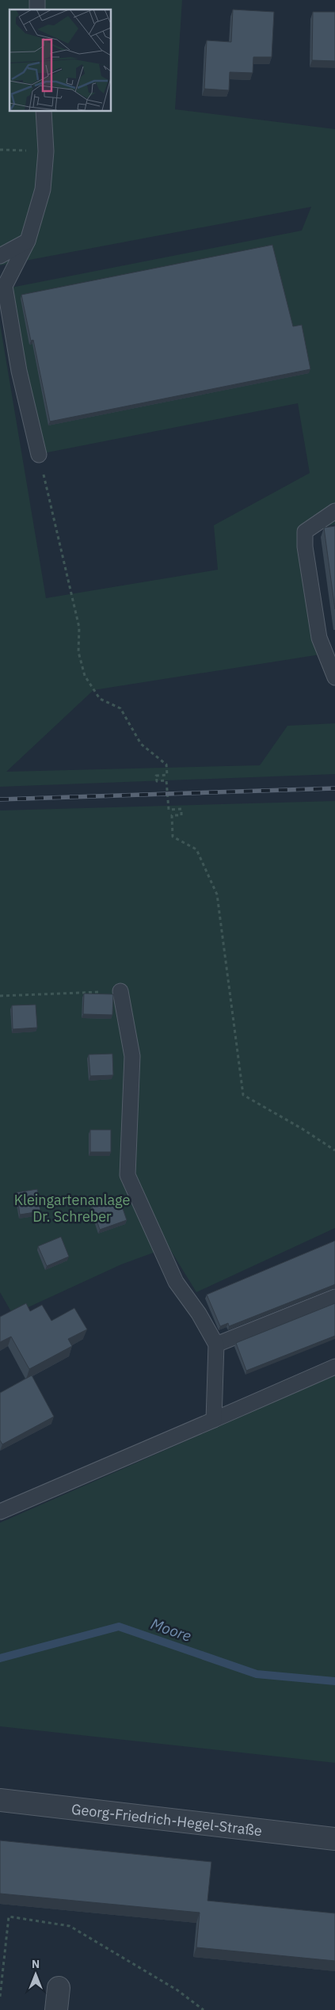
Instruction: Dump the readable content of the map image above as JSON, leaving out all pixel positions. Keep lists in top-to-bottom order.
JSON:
{
  "streets": {
    "street": ["Georg-Friedrich-Hegel-Straße"]
  },
  "water": ["Moore"],
  "parks": ["Kleingartenanlage Dr. Schreber"],
  "north": "top"
}
